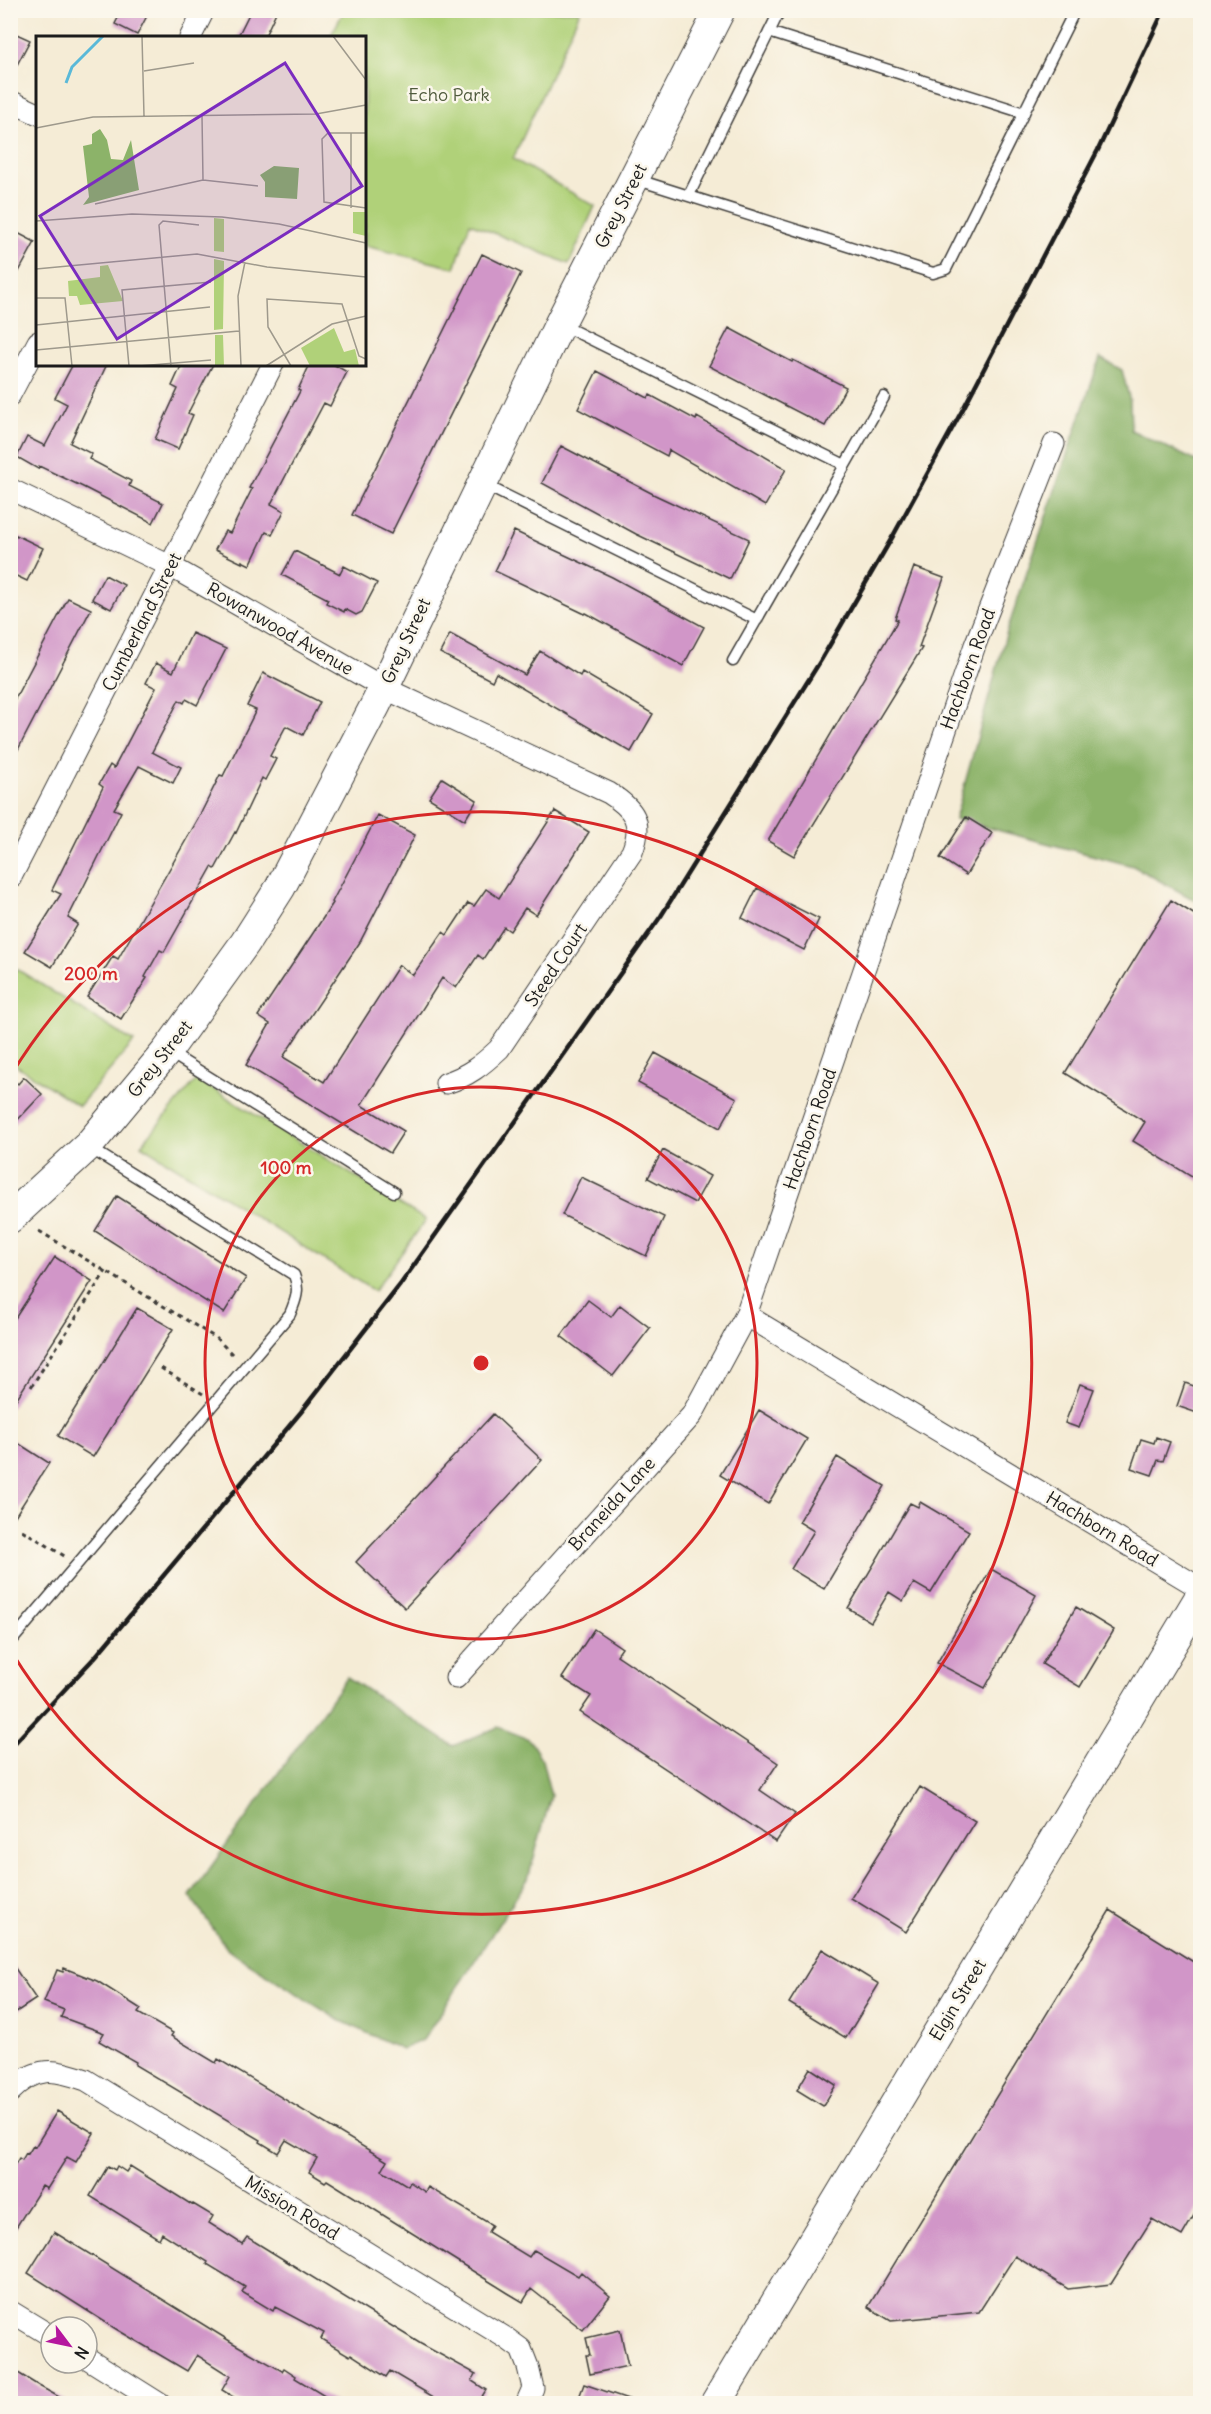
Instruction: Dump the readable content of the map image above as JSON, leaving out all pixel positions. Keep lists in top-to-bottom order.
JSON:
{
  "streets": {
    "street": [
      "Grey Street",
      "Cumberland Street",
      "Rowanwood Avenue",
      "Hachborn Road",
      "Steed Court",
      "Braneida Lane",
      "Elgin Street",
      "Mission Road"
    ]
  },
  "crossings": [
    ["Grey Street", "Rowanwood Avenue"],
    ["Cumberland Street", "Rowanwood Avenue"],
    ["Rowanwood Avenue", "Steed Court"],
    ["Hachborn Road", "Braneida Lane"]
  ],
  "parks": ["Echo Park"],
  "north": "bottom right",
  "rings": ["200 m", "100 m"]
}
